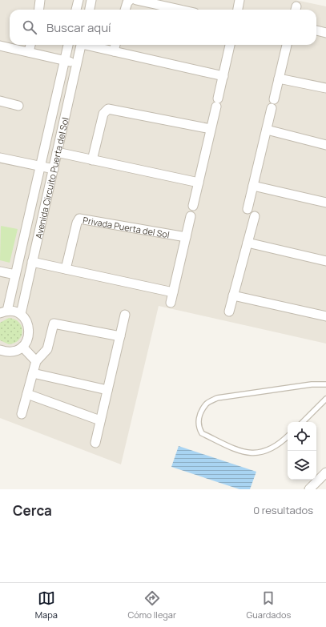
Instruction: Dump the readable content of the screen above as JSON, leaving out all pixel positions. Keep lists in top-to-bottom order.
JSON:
{
  "streets": {
    "street": ["Avenida Circuito Puerta del Sol", "Privada Puerta del Sol"]
  },
  "page": {
    "search": "Buscar aquí",
    "heading": ["Cerca", "0 resultados"],
    "nav": ["Mapa", "Cómo llegar", "Guardados"]
  }
}
